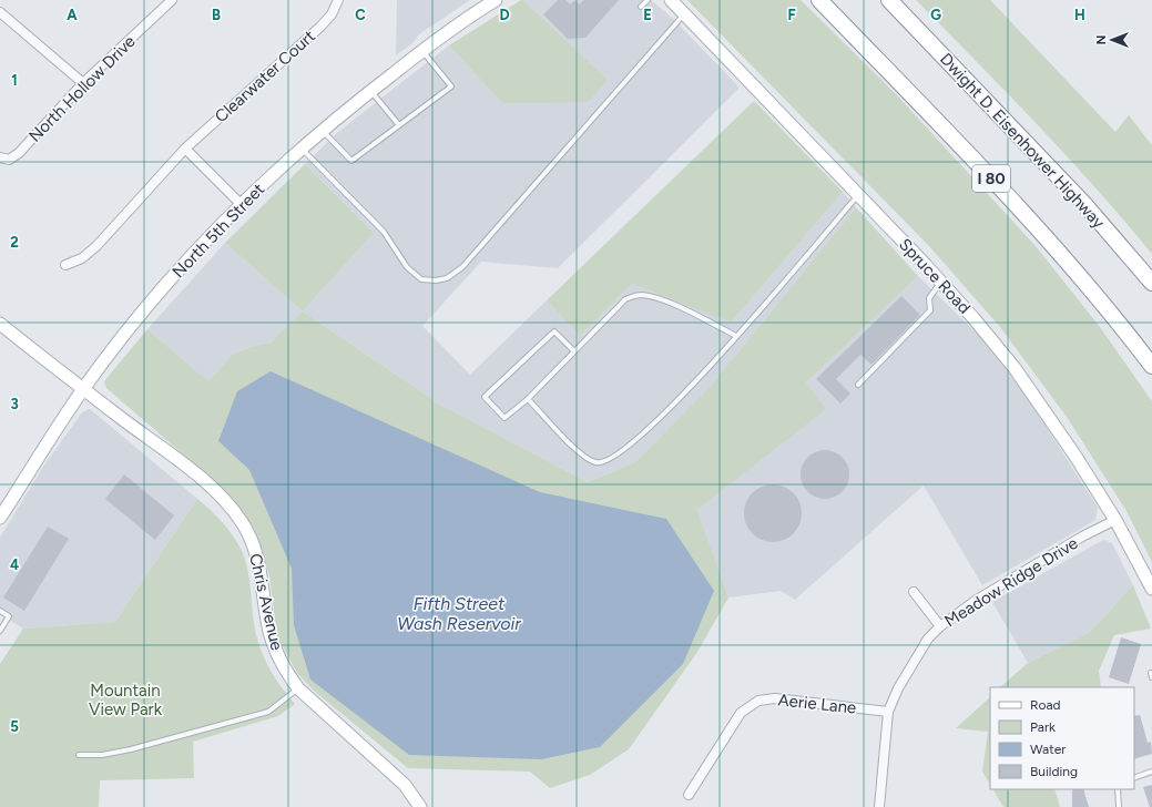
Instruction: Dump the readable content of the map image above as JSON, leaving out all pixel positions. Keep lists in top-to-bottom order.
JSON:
{
  "streets": {
    "highway": ["Dwight D. Eisenhower Highway", "I 80"],
    "street": [
      "Clearwater Court",
      "North Hollow Drive",
      "North 5th Street",
      "Spruce Road",
      "Meadow Ridge Drive",
      "Chris Avenue",
      "Aerie Lane"
    ]
  },
  "crossings": [
    ["North 5th Street", "Chris Avenue"],
    ["Spruce Road", "Meadow Ridge Drive"],
    ["Meadow Ridge Drive", "Aerie Lane"]
  ],
  "water": ["Fifth Street Wash Reservoir"],
  "parks": ["Mountain View Park"],
  "legend": [
    "Road",
    "Park",
    "Water",
    "Building"
  ],
  "north": "left",
  "grid": {
    "columns": [
      "A",
      "B",
      "C",
      "D",
      "E",
      "F",
      "G",
      "H"
    ],
    "rows": [
      "1",
      "2",
      "3",
      "4",
      "5"
    ]
  }
}
